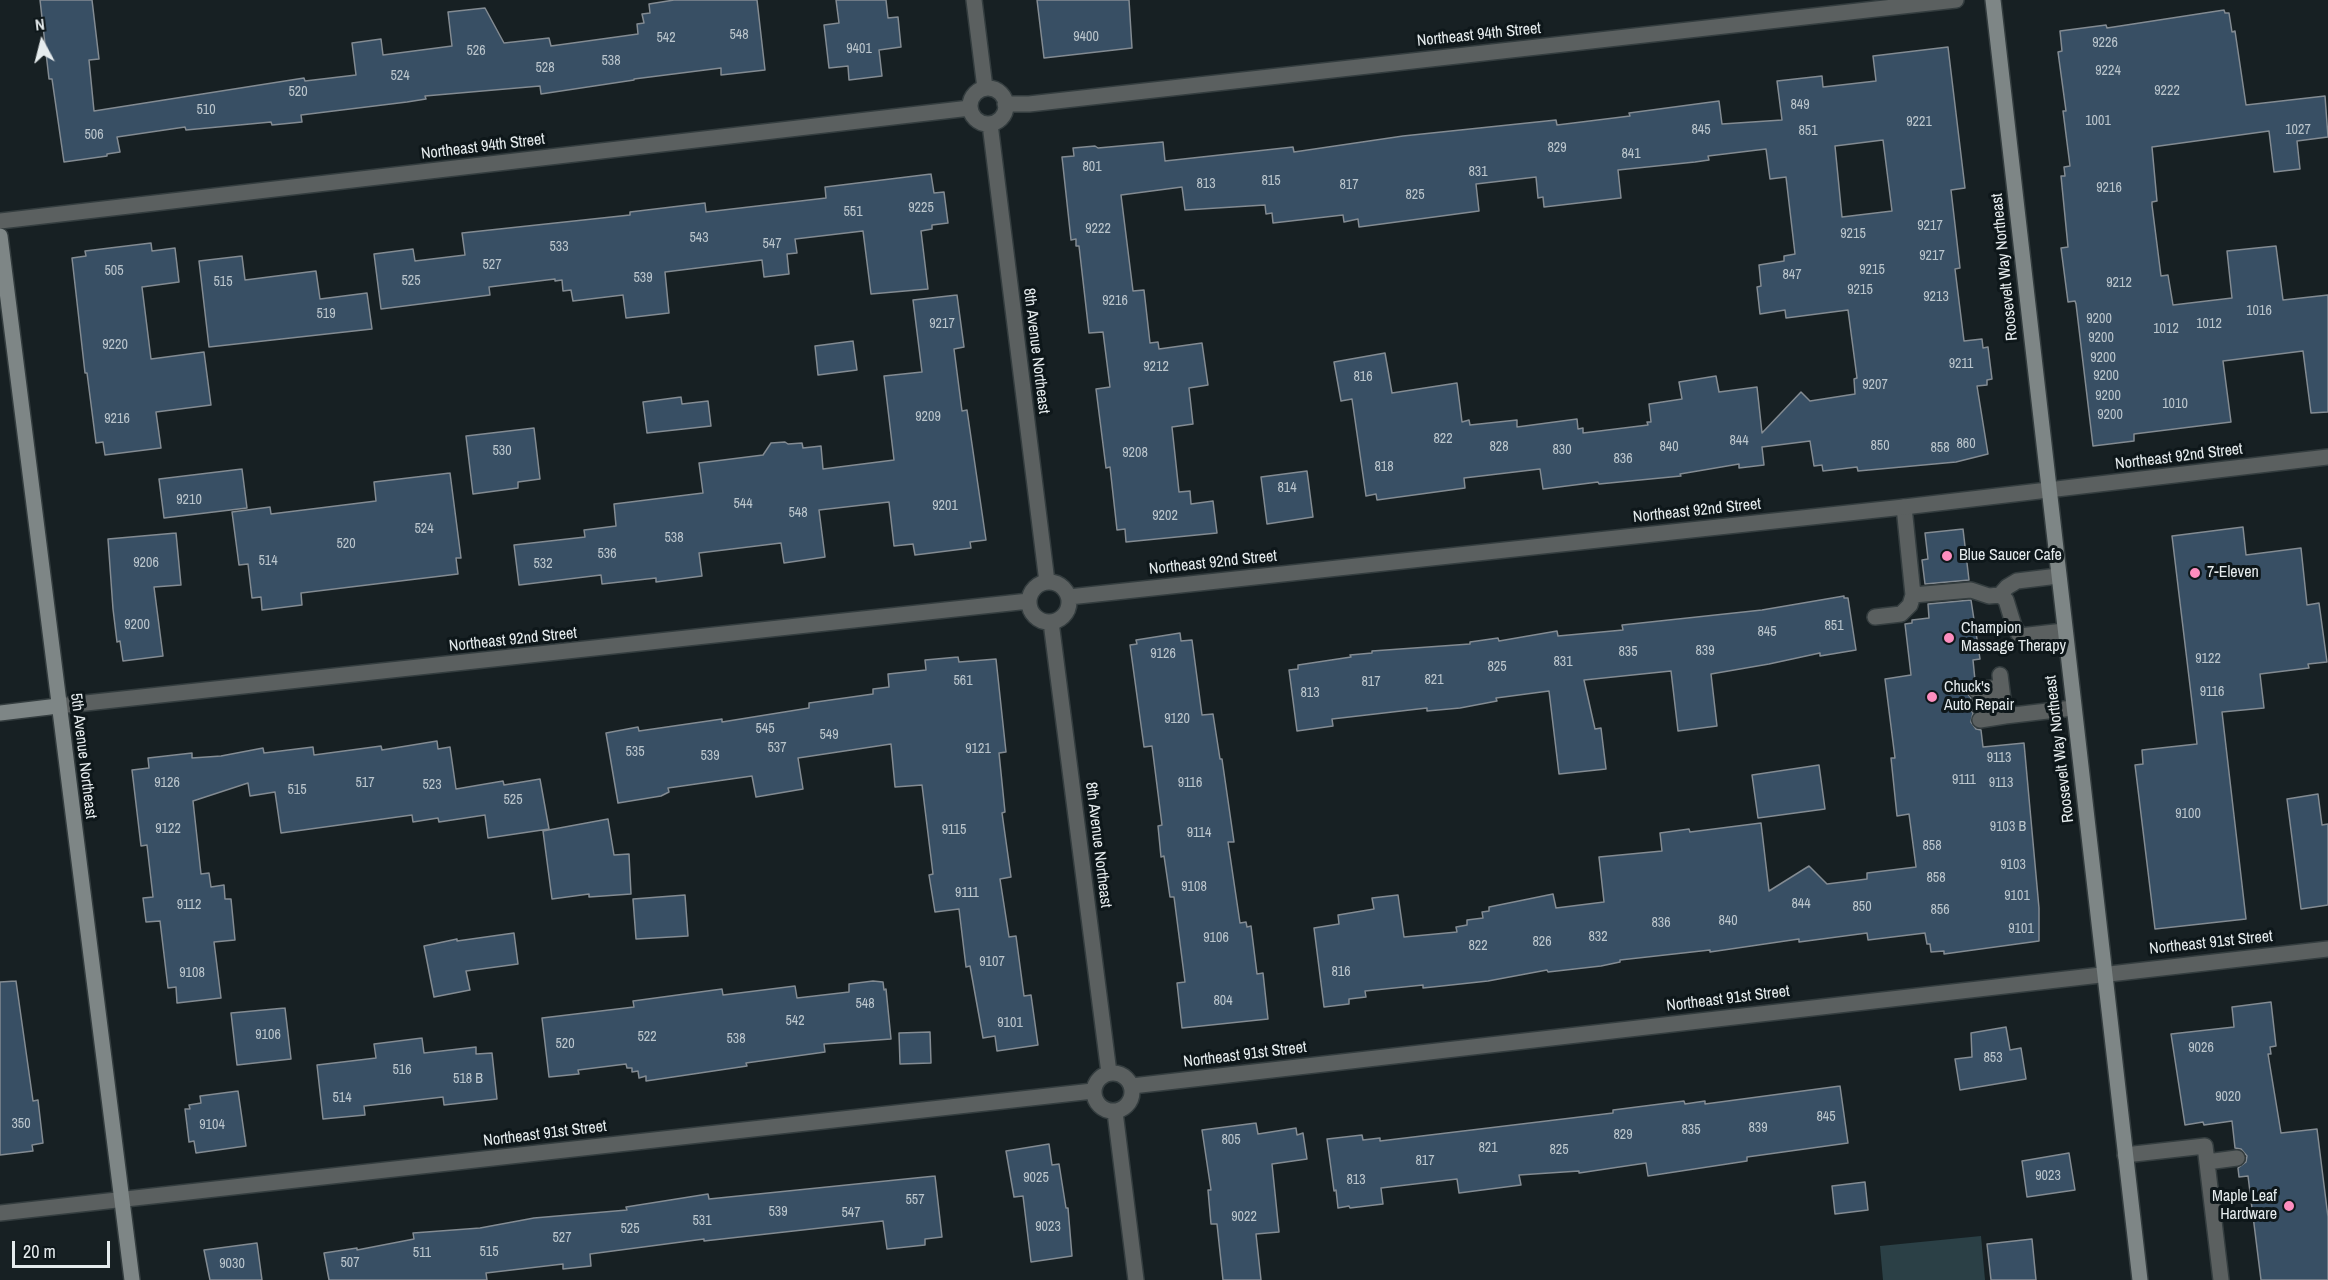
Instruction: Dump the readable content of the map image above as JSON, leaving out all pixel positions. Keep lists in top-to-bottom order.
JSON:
{
  "streets": {
    "main road": ["Roosevelt Way Northeast", "Northeast 92nd Street", "5th Avenue Northeast"],
    "street": ["Northeast 94th Street", "8th Avenue Northeast", "Northeast 91st Street"]
  },
  "crossings": [
    ["Northeast 94th Street", "8th Avenue Northeast"],
    ["Roosevelt Way Northeast", "Northeast 92nd Street"],
    ["Roosevelt Way Northeast", "Northeast 91st Street"],
    ["8th Avenue Northeast", "Northeast 92nd Street"],
    ["8th Avenue Northeast", "Northeast 91st Street"],
    ["Northeast 92nd Street", "5th Avenue Northeast"],
    ["5th Avenue Northeast", "Northeast 91st Street"]
  ],
  "places": [
    "Blue Saucer Cafe",
    "7-Eleven",
    "Champion Massage Therapy",
    "Chuck's Auto Repair",
    "Maple Leaf Hardware"
  ],
  "house_numbers": [
    "548",
    "9400",
    "542",
    "9226",
    "9401",
    "526",
    "538",
    "528",
    "9224",
    "524",
    "9222",
    "520",
    "849",
    "510",
    "1001",
    "9221",
    "845",
    "1027",
    "851",
    "506",
    "829",
    "841",
    "801",
    "831",
    "815",
    "813",
    "817",
    "9216",
    "825",
    "9225",
    "551",
    "9217",
    "9222",
    "9215",
    "543",
    "547",
    "533",
    "9217",
    "527",
    "9215",
    "505",
    "847",
    "539",
    "525",
    "515",
    "9212",
    "9215",
    "9213",
    "9216",
    "1016",
    "519",
    "9200",
    "9217",
    "1012",
    "1012",
    "9200",
    "9220",
    "9200",
    "9211",
    "9212",
    "9200",
    "816",
    "9207",
    "9200",
    "1010",
    "9200",
    "9209",
    "9216",
    "822",
    "844",
    "860",
    "850",
    "828",
    "840",
    "858",
    "830",
    "530",
    "9208",
    "836",
    "818",
    "814",
    "9210",
    "544",
    "9201",
    "548",
    "9202",
    "524",
    "538",
    "520",
    "536",
    "514",
    "9206",
    "532",
    "9200",
    "851",
    "845",
    "839",
    "835",
    "9126",
    "9122",
    "831",
    "825",
    "821",
    "561",
    "817",
    "9116",
    "813",
    "9120",
    "545",
    "549",
    "537",
    "9121",
    "535",
    "539",
    "9113",
    "9111",
    "9126",
    "517",
    "9116",
    "9113",
    "523",
    "515",
    "525",
    "9100",
    "9103 B",
    "9122",
    "9115",
    "9114",
    "858",
    "9103",
    "858",
    "9108",
    "9111",
    "9101",
    "844",
    "9112",
    "850",
    "856",
    "840",
    "836",
    "9101",
    "832",
    "9106",
    "826",
    "822",
    "9107",
    "816",
    "9108",
    "804",
    "548",
    "542",
    "9101",
    "9106",
    "522",
    "538",
    "520",
    "9026",
    "853",
    "516",
    "518 B",
    "9020",
    "514",
    "845",
    "350",
    "9104",
    "839",
    "835",
    "829",
    "805",
    "821",
    "825",
    "817",
    "9023",
    "9025",
    "813",
    "557",
    "539",
    "547",
    "9022",
    "531",
    "9023",
    "525",
    "527",
    "515",
    "511",
    "507",
    "9030"
  ],
  "scale_bar": "20 m",
  "north": "top"
}
